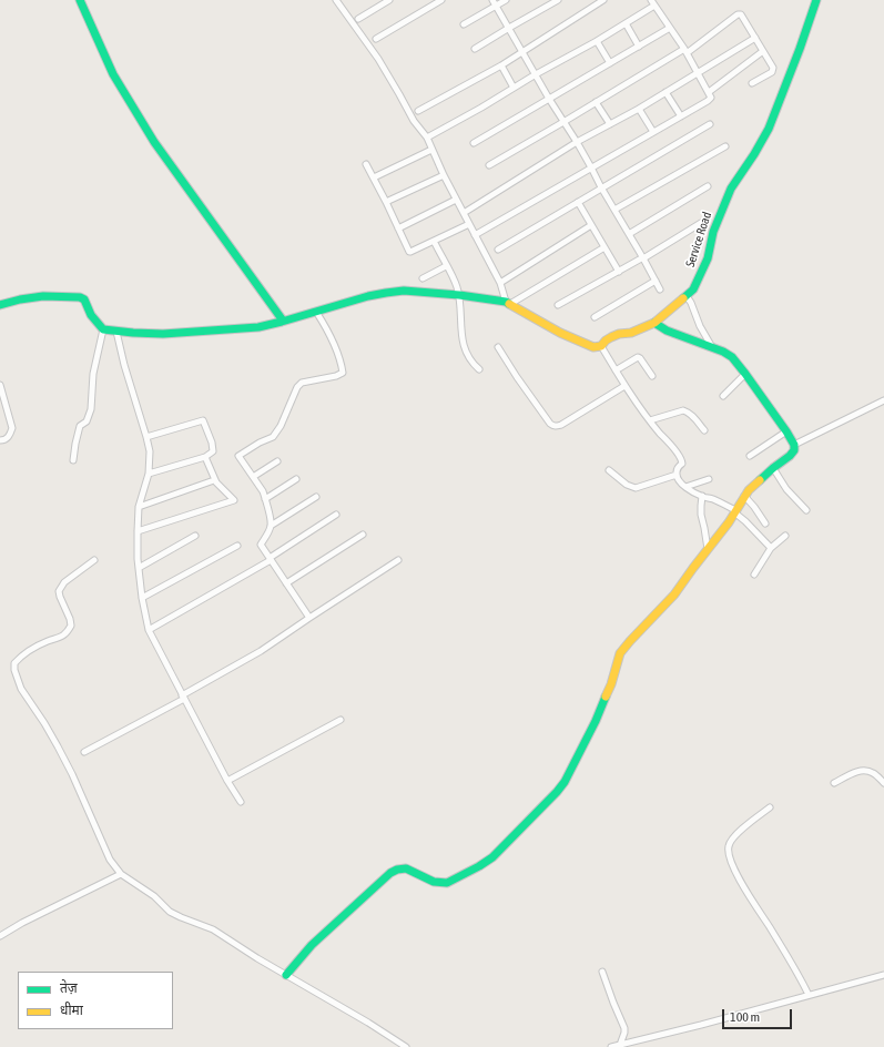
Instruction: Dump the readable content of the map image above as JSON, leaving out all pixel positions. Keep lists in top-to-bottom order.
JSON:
{
  "streets": {
    "street": ["Service Road"]
  },
  "legend": ["तेज़", "धीमा"],
  "scale_bar": "100 m"
}
